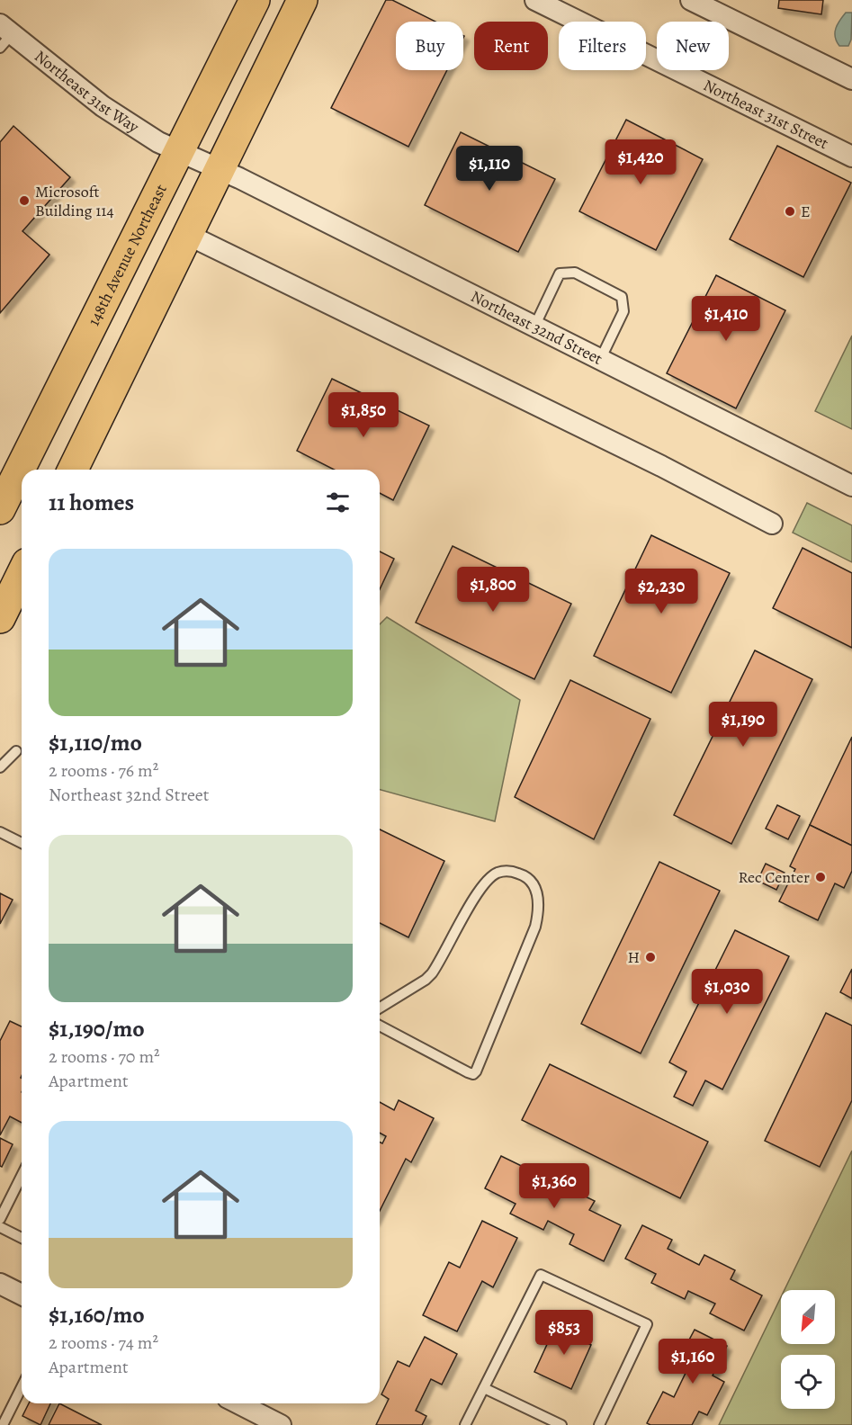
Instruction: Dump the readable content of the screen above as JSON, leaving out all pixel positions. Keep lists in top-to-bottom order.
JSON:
{
  "streets": {
    "main road": ["148th Avenue Northeast"],
    "street": ["Northeast 31st Way", "Northeast 31st Street", "Northeast 32nd Street"]
  },
  "crossings": [
    ["Northeast 31st Way", "148th Avenue Northeast"],
    ["Northeast 31st Way", "Northeast 32nd Street"]
  ],
  "places": [
    "Microsoft Building 114",
    "E",
    "Rec Center",
    "H"
  ],
  "north": "bottom left",
  "page": {
    "chip": [
      "Buy",
      "Rent",
      "Filters",
      "New"
    ],
    "price": [
      "$1,420",
      "$1,110",
      "$1,410",
      "$1,850",
      "$1,800",
      "$2,230",
      "$1,190",
      "$1,030",
      "$1,360",
      "$853",
      "$1,160"
    ],
    "heading": "11 homes",
    "list": [
      {
        "name": "$1,110/mo",
        "note": "2 rooms · 76 m² · Northeast 32nd Street"
      },
      {
        "name": "$1,190/mo",
        "note": "2 rooms · 70 m² · Apartment"
      },
      {
        "name": "$1,160/mo",
        "note": "2 rooms · 74 m² · Apartment"
      }
    ]
  }
}
